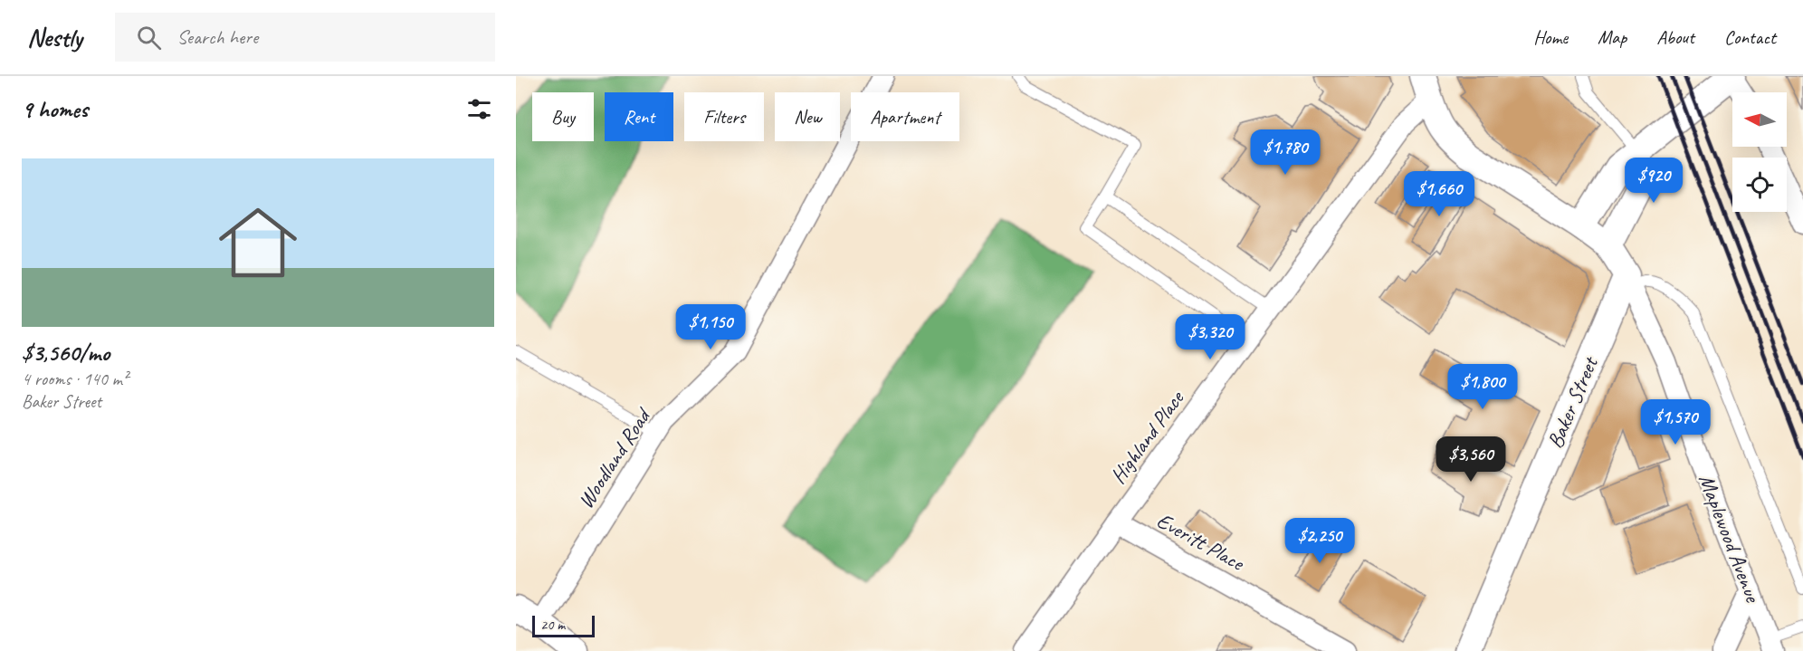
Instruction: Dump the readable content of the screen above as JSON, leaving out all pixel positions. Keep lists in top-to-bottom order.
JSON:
{
  "streets": {
    "street": [
      "Baker Street",
      "Highland Place",
      "Woodland Road",
      "Maplewood Avenue",
      "Everitt Place"
    ]
  },
  "crossings": [
    ["Baker Street", "Maplewood Avenue"],
    ["Highland Place", "Maplewood Avenue"],
    ["Highland Place", "Everitt Place"]
  ],
  "scale_bar": "20 m",
  "north": "left",
  "page": {
    "header": "Nestly",
    "search": "Search here",
    "nav": [
      "Home",
      "Map",
      "About",
      "Contact"
    ],
    "heading": "9 homes",
    "chip": [
      "Buy",
      "Rent",
      "Filters",
      "New",
      "Apartment"
    ],
    "price": [
      "$1,780",
      "$920",
      "$1,660",
      "$1,150",
      "$3,320",
      "$1,800",
      "$1,570",
      "$3,560",
      "$2,250"
    ],
    "list": [
      {
        "name": "$3,560/mo",
        "note": "4 rooms · 140 m² · Baker Street"
      }
    ],
    "scale": "20 m"
  }
}
